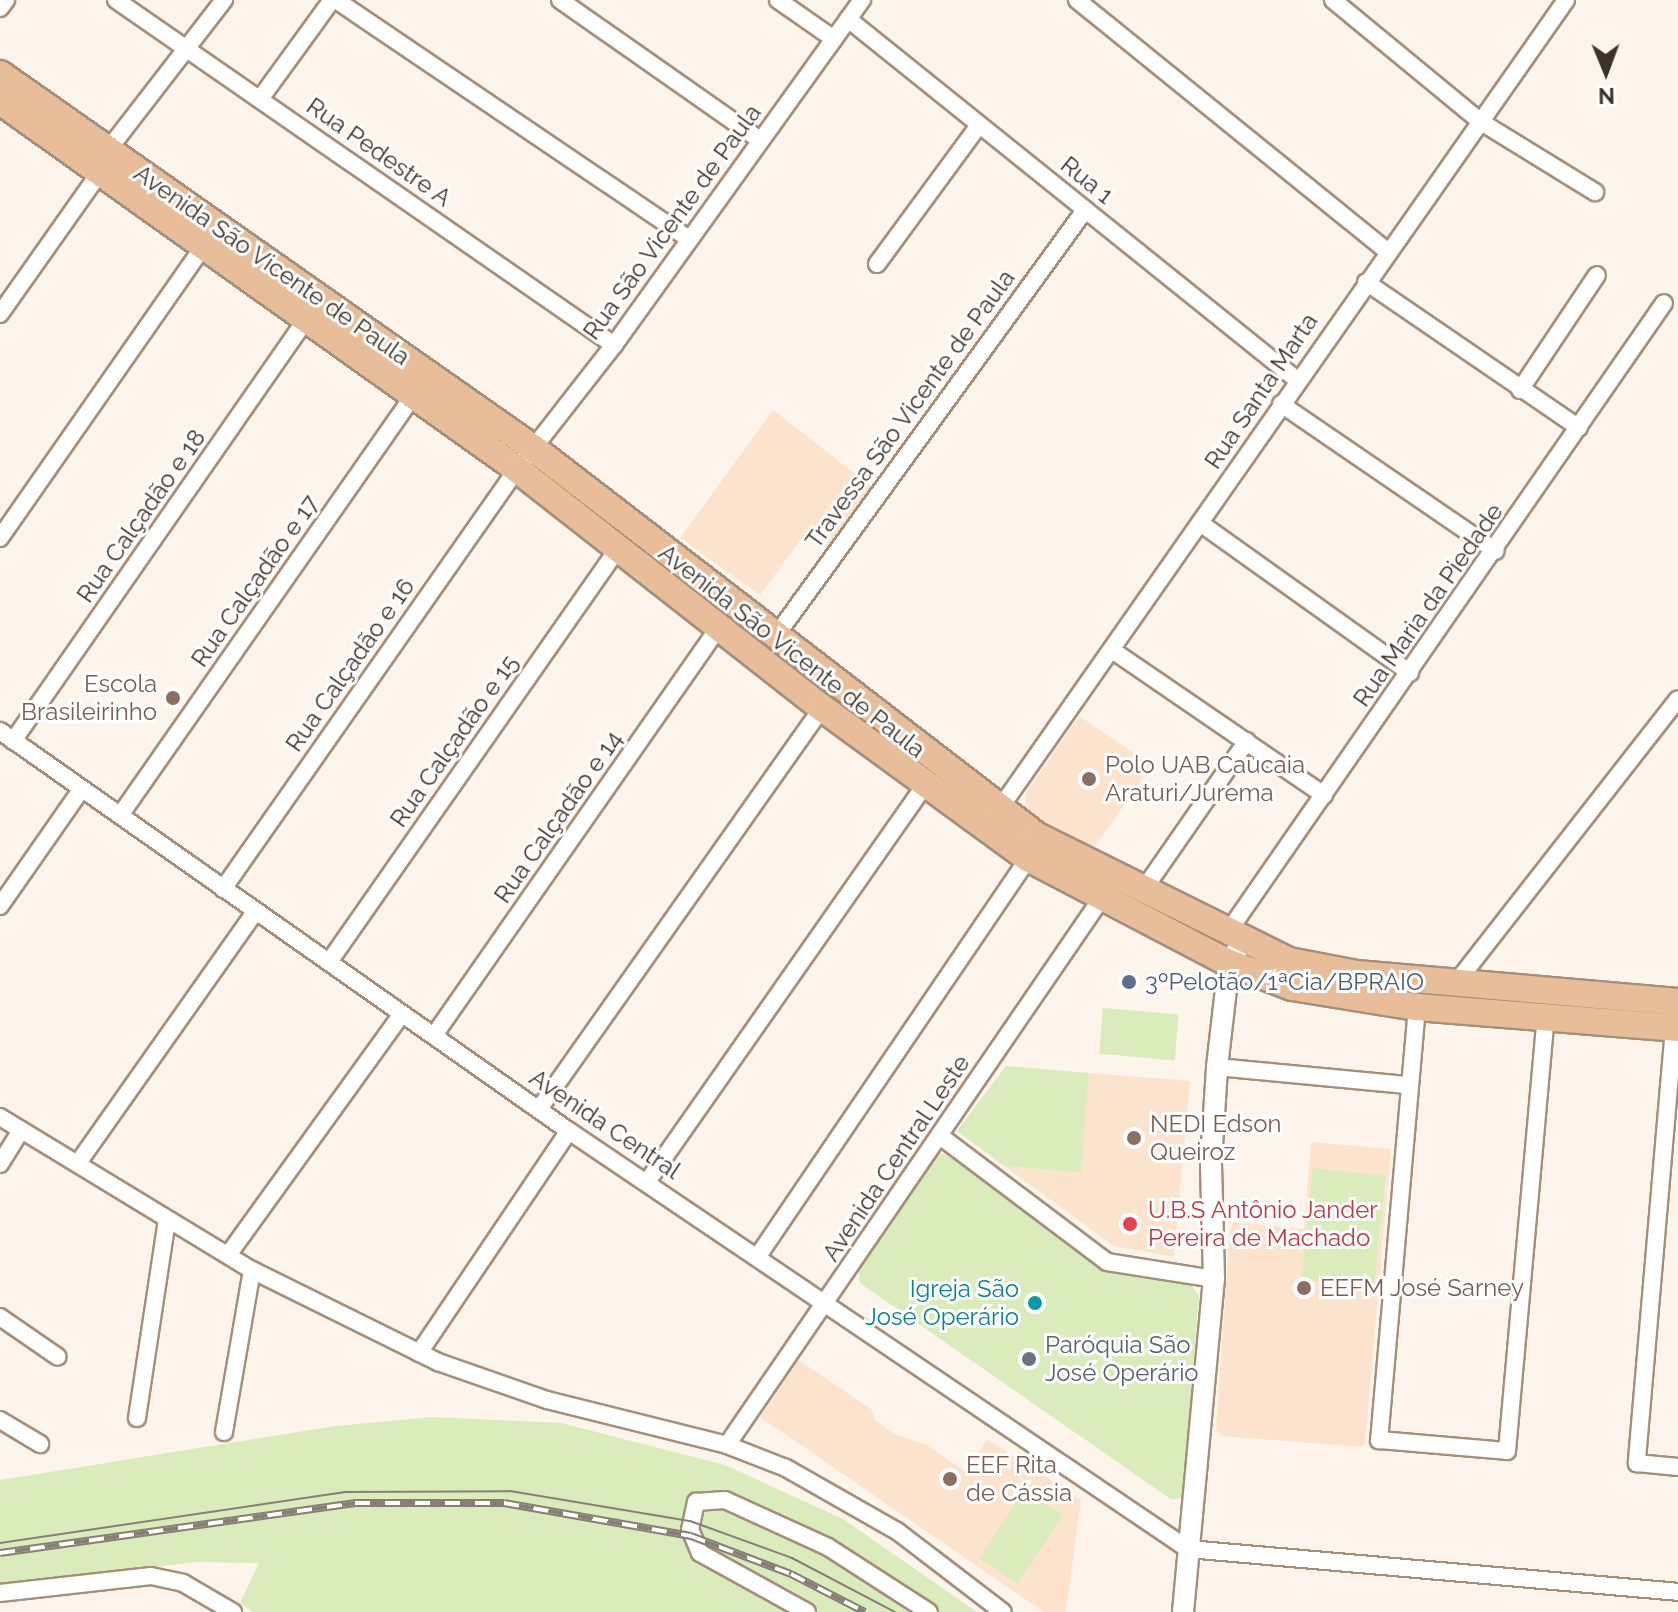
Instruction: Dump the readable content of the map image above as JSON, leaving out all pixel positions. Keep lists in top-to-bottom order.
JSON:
{
  "streets": {
    "main road": ["Avenida São Vicente de Paula"],
    "street": [
      "Rua Pedestre A",
      "Rua 1",
      "Rua São Vicente de Paula",
      "Rua Santa Marta",
      "Travessa São Vicente de Paula",
      "Rua Calçadão e 18",
      "Rua Calçadão e 17",
      "Rua Maria da Piedade",
      "Rua Calçadão e 16",
      "Rua Calçadão e 15",
      "Rua Calçadão e 14",
      "Avenida Central",
      "Avenida Central Leste"
    ]
  },
  "crossings": [
    ["Rua Pedestre A", "Rua São Vicente de Paula"],
    ["Rua 1", "Rua São Vicente de Paula"],
    ["Rua 1", "Rua Santa Marta"],
    ["Rua 1", "Travessa São Vicente de Paula"],
    ["Rua São Vicente de Paula", "Avenida São Vicente de Paula"],
    ["Rua São Vicente de Paula", "Rua Calçadão e 16"],
    ["Avenida São Vicente de Paula", "Rua Santa Marta"],
    ["Avenida São Vicente de Paula", "Travessa São Vicente de Paula"],
    ["Avenida São Vicente de Paula", "Rua Calçadão e 18"],
    ["Avenida São Vicente de Paula", "Rua Calçadão e 17"],
    ["Avenida São Vicente de Paula", "Rua Maria da Piedade"],
    ["Avenida São Vicente de Paula", "Rua Calçadão e 16"],
    ["Avenida São Vicente de Paula", "Rua Calçadão e 15"],
    ["Avenida São Vicente de Paula", "Rua Calçadão e 14"],
    ["Avenida São Vicente de Paula", "Avenida Central Leste"],
    ["Rua Calçadão e 18", "Avenida Central"],
    ["Rua Calçadão e 17", "Avenida Central"],
    ["Rua Calçadão e 16", "Avenida Central"],
    ["Rua Calçadão e 15", "Avenida Central"],
    ["Rua Calçadão e 14", "Avenida Central"],
    ["Avenida Central", "Avenida Central Leste"]
  ],
  "places": [
    "Escola Brasileirinho",
    "Polo UAB Caucaia Araturi/Jurema",
    "3ºPelotão/1ªCia/BPRAIO",
    "NEDI Edson Queiroz",
    "U.B.S Antônio Jander Pereira de Machado",
    "EEFM José Sarney",
    "Igreja São José Operário",
    "Paróquia São José Operário",
    "EEF Rita de Cássia"
  ],
  "north": "bottom"
}
